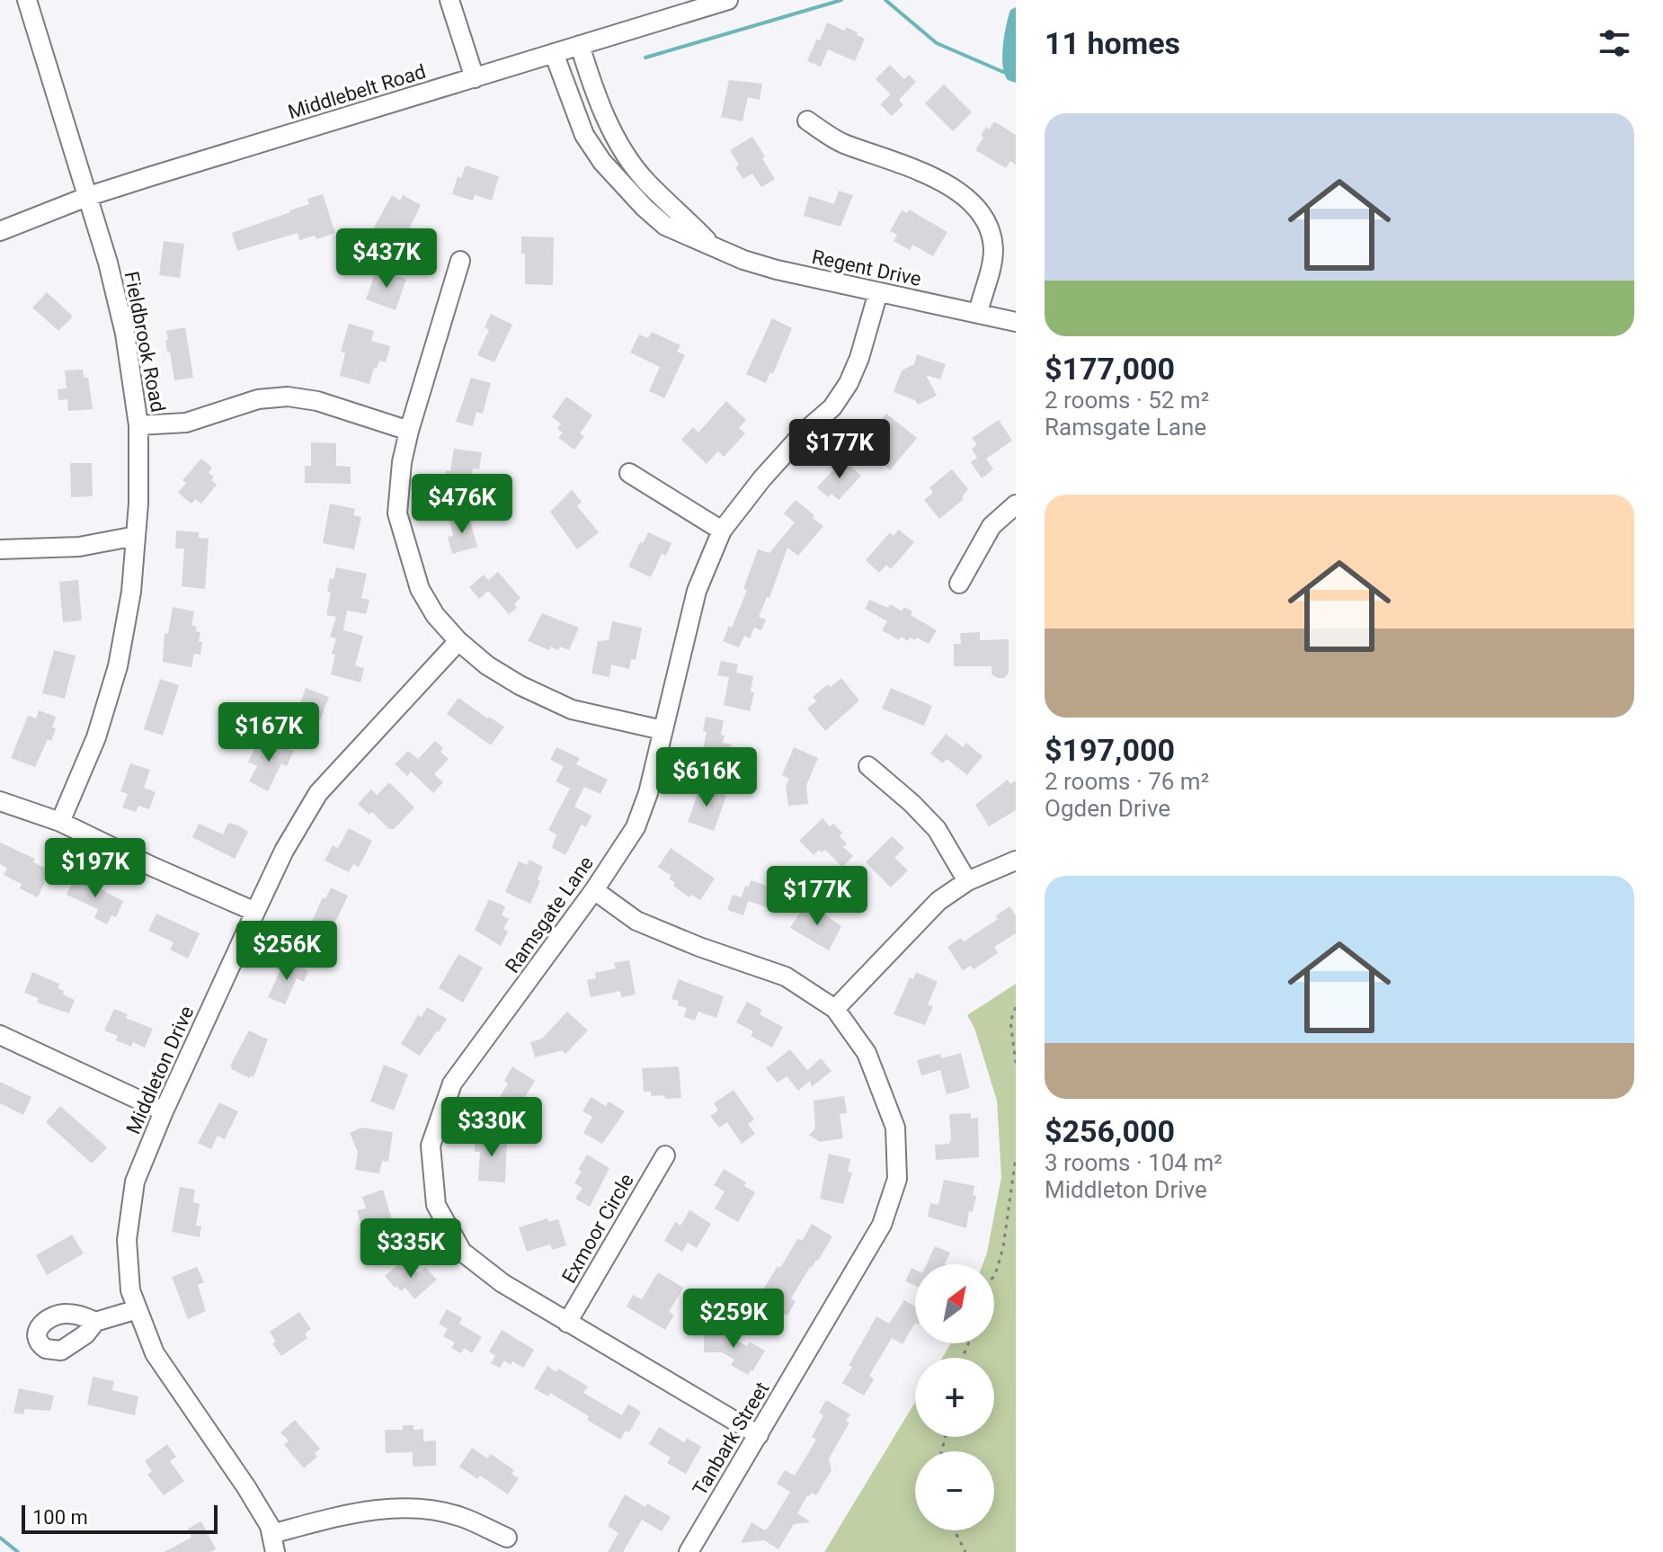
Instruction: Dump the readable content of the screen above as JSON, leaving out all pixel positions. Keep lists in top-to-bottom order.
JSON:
{
  "streets": {
    "street": [
      "Middlebelt Road",
      "Regent Drive",
      "Fieldbrook Road",
      "Ramsgate Lane",
      "Middleton Drive",
      "Exmoor Circle",
      "Tanbark Street"
    ]
  },
  "crossings": [
    ["Middlebelt Road", "Regent Drive"],
    ["Middlebelt Road", "Fieldbrook Road"],
    ["Regent Drive", "Ramsgate Lane"],
    ["Ramsgate Lane", "Exmoor Circle"],
    ["Ramsgate Lane", "Tanbark Street"]
  ],
  "scale_bar": "100 m",
  "north": "top right",
  "page": {
    "heading": "11 homes",
    "list": [
      {
        "name": "$177,000",
        "note": "2 rooms · 52 m² · Ramsgate Lane"
      },
      {
        "name": "$197,000",
        "note": "2 rooms · 76 m² · Ogden Drive"
      },
      {
        "name": "$256,000",
        "note": "3 rooms · 104 m² · Middleton Drive"
      }
    ],
    "price": [
      "$437K",
      "$177K",
      "$476K",
      "$167K",
      "$616K",
      "$197K",
      "$177K",
      "$256K",
      "$330K",
      "$335K",
      "$259K"
    ],
    "map_buttons": ["+", "−"],
    "scale": "100 m"
  }
}
